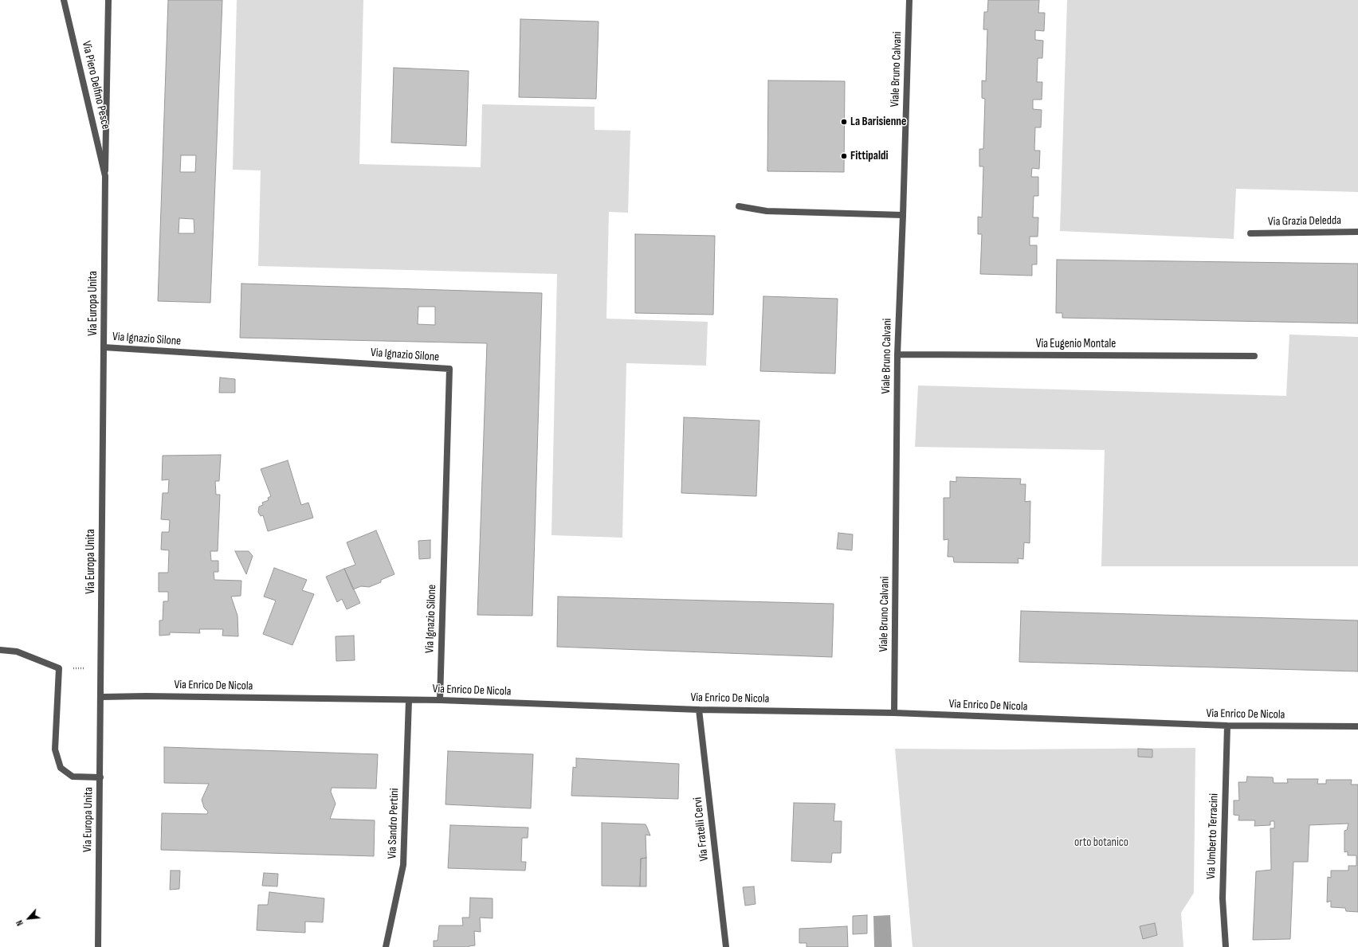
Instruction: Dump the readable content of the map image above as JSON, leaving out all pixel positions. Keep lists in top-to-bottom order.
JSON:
{
  "streets": {
    "street": [
      "Viale Bruno Calvani",
      "Via Piero Delfino Pesce",
      "Via Grazia Deledda",
      "Via Europa Unita",
      "Via Ignazio Silone",
      "Via Eugenio Montale",
      "Via Enrico De Nicola",
      "Via Sandro Pertini",
      "Via Fratelli Cervi",
      "Via Umberto Terracini"
    ]
  },
  "crossings": [
    ["Viale Bruno Calvani", "Via Eugenio Montale"],
    ["Viale Bruno Calvani", "Via Enrico De Nicola"],
    ["Via Piero Delfino Pesce", "Via Europa Unita"],
    ["Via Europa Unita", "Via Ignazio Silone"],
    ["Via Europa Unita", "Via Enrico De Nicola"],
    ["Via Ignazio Silone", "Via Enrico De Nicola"],
    ["Via Enrico De Nicola", "Via Sandro Pertini"],
    ["Via Enrico De Nicola", "Via Fratelli Cervi"],
    ["Via Enrico De Nicola", "Via Umberto Terracini"]
  ],
  "parks": ["orto botanico"],
  "places": ["La Barisienne", "Fittipaldi"],
  "north": "bottom left"
}
